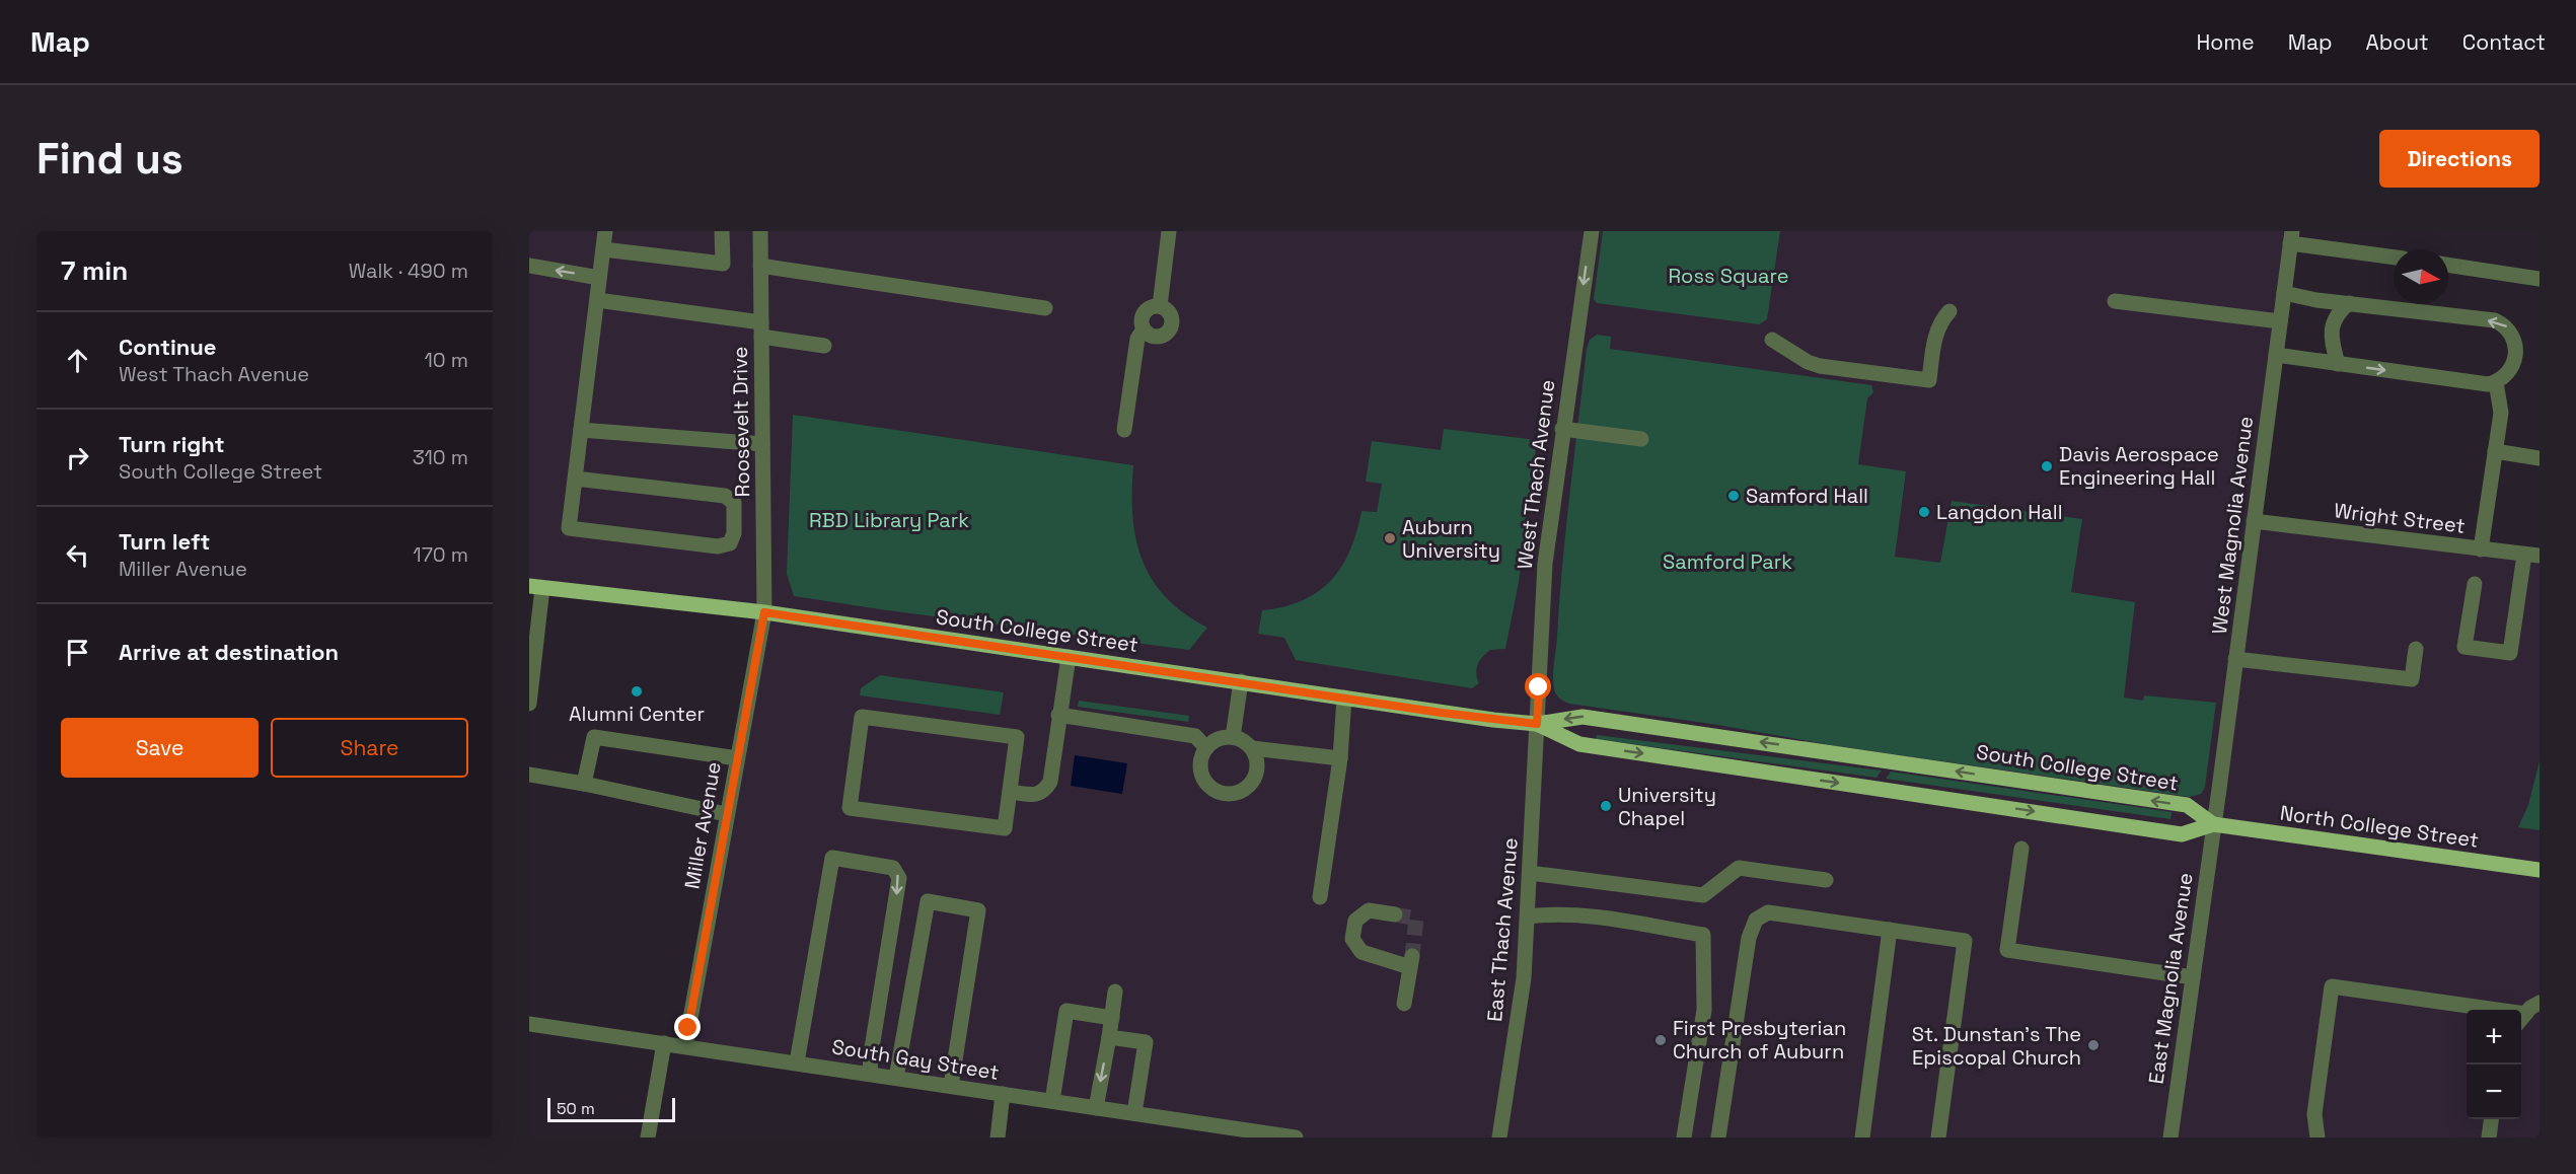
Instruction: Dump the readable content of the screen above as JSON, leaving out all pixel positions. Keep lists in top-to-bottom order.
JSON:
{
  "streets": {
    "main road": ["South College Street", "North College Street"],
    "street": [
      "Roosevelt Drive",
      "West Thach Avenue",
      "Wright Street",
      "West Magnolia Avenue",
      "Miller Avenue",
      "East Thach Avenue",
      "East Magnolia Avenue",
      "South Gay Street"
    ]
  },
  "crossings": [
    ["Roosevelt Drive", "South College Street"],
    ["Roosevelt Drive", "Miller Avenue"],
    ["West Thach Avenue", "South College Street"],
    ["West Thach Avenue", "East Thach Avenue"],
    ["Wright Street", "West Magnolia Avenue"],
    ["West Magnolia Avenue", "South College Street"],
    ["West Magnolia Avenue", "North College Street"],
    ["West Magnolia Avenue", "East Magnolia Avenue"],
    ["South College Street", "Miller Avenue"],
    ["South College Street", "North College Street"],
    ["South College Street", "East Thach Avenue"],
    ["South College Street", "East Magnolia Avenue"],
    ["Miller Avenue", "South Gay Street"],
    ["North College Street", "East Magnolia Avenue"]
  ],
  "one_way": ["West Thach Avenue"],
  "parks": ["Ross Square", "RBD Library Park", "Samford Park"],
  "places": [
    "Davis Aerospace Engineering Hall",
    "Samford Hall",
    "Langdon Hall",
    "Auburn University",
    "Alumni Center",
    "University Chapel",
    "First Presbyterian Church of Auburn",
    "St. Dunstan's The Episcopal Church"
  ],
  "scale_bar": "50 m",
  "north": "right",
  "page": {
    "header": "Map",
    "nav": [
      "Home",
      "Map",
      "About",
      "Contact"
    ],
    "buttons": [
      "Directions",
      ["Save", "Share"]
    ],
    "title": "Find us",
    "heading": ["7 min", "Walk · 490 m"],
    "list": [
      ["Continue", "West Thach Avenue", "10 m"],
      ["Turn right", "South College Street", "310 m"],
      ["Turn left", "Miller Avenue", "170 m"],
      "Arrive at destination"
    ],
    "map_buttons": ["+", "−"],
    "scale": "50 m"
  }
}
